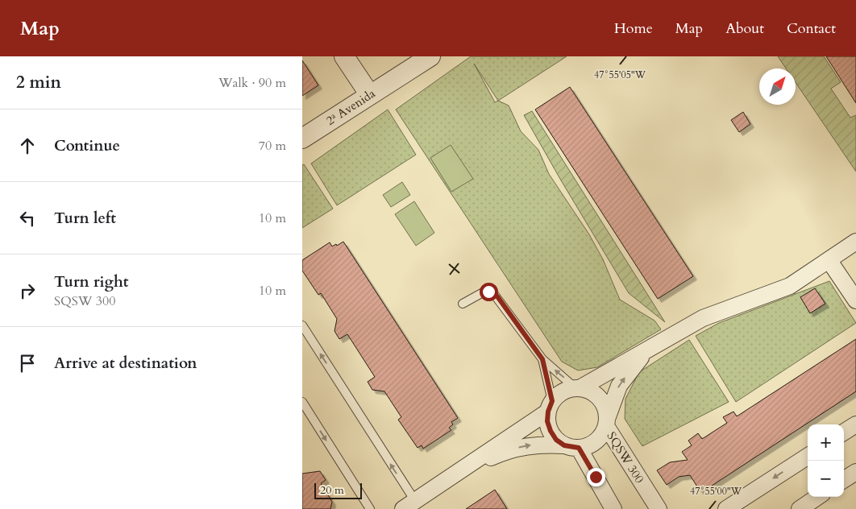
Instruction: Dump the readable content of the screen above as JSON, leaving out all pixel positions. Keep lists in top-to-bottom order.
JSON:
{
  "streets": {
    "street": ["2ª Avenida", "SQSW 300"]
  },
  "scale_bar": "20 m",
  "north": "top right",
  "page": {
    "header": "Map",
    "nav": [
      "Home",
      "Map",
      "About",
      "Contact"
    ],
    "heading": ["2 min", "Walk · 90 m"],
    "list": [
      ["Continue", "70 m"],
      ["Turn left", "10 m"],
      ["Turn right", "SQSW 300", "10 m"],
      "Arrive at destination"
    ],
    "map_buttons": ["+", "−"],
    "scale": "20 m"
  },
  "coordinates": ["47°55'05\"W", "47°55'00\"W"]
}
